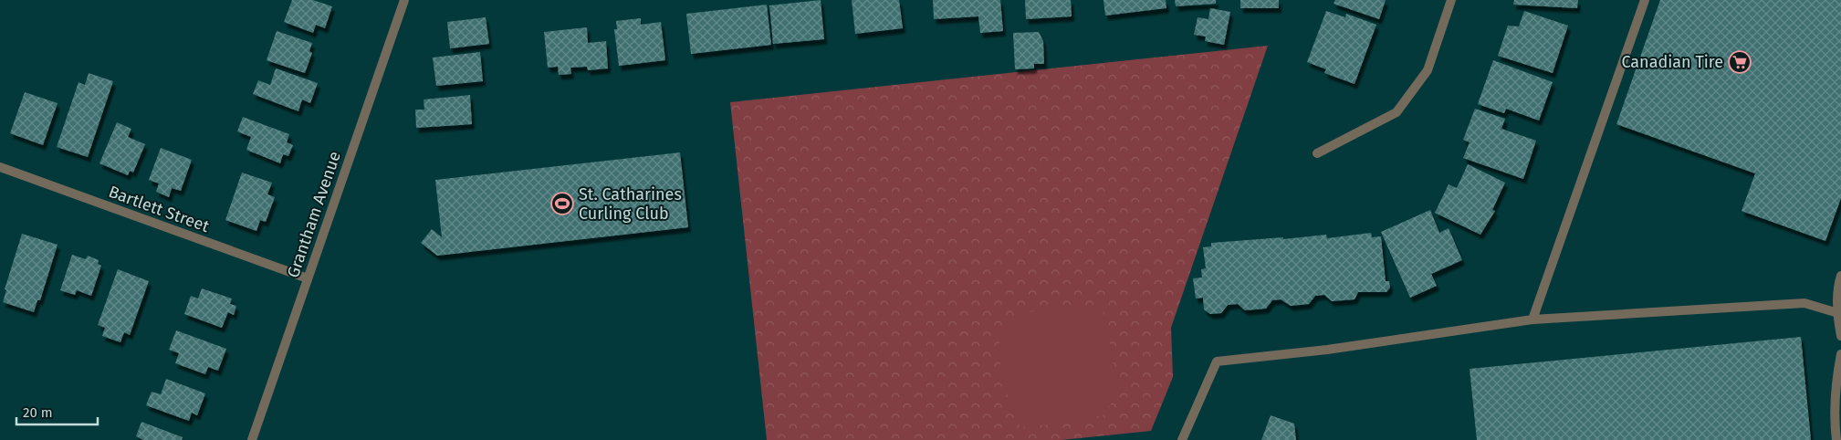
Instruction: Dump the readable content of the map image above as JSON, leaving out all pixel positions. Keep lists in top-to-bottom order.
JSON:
{
  "streets": {
    "street": ["Bartlett Street", "Grantham Avenue"]
  },
  "crossings": [
    ["Bartlett Street", "Grantham Avenue"]
  ],
  "places": {
    "supermarket": ["Canadian Tire"],
    "sports": ["St. Catharines Curling Club"]
  },
  "scale_bar": "20 m"
}
